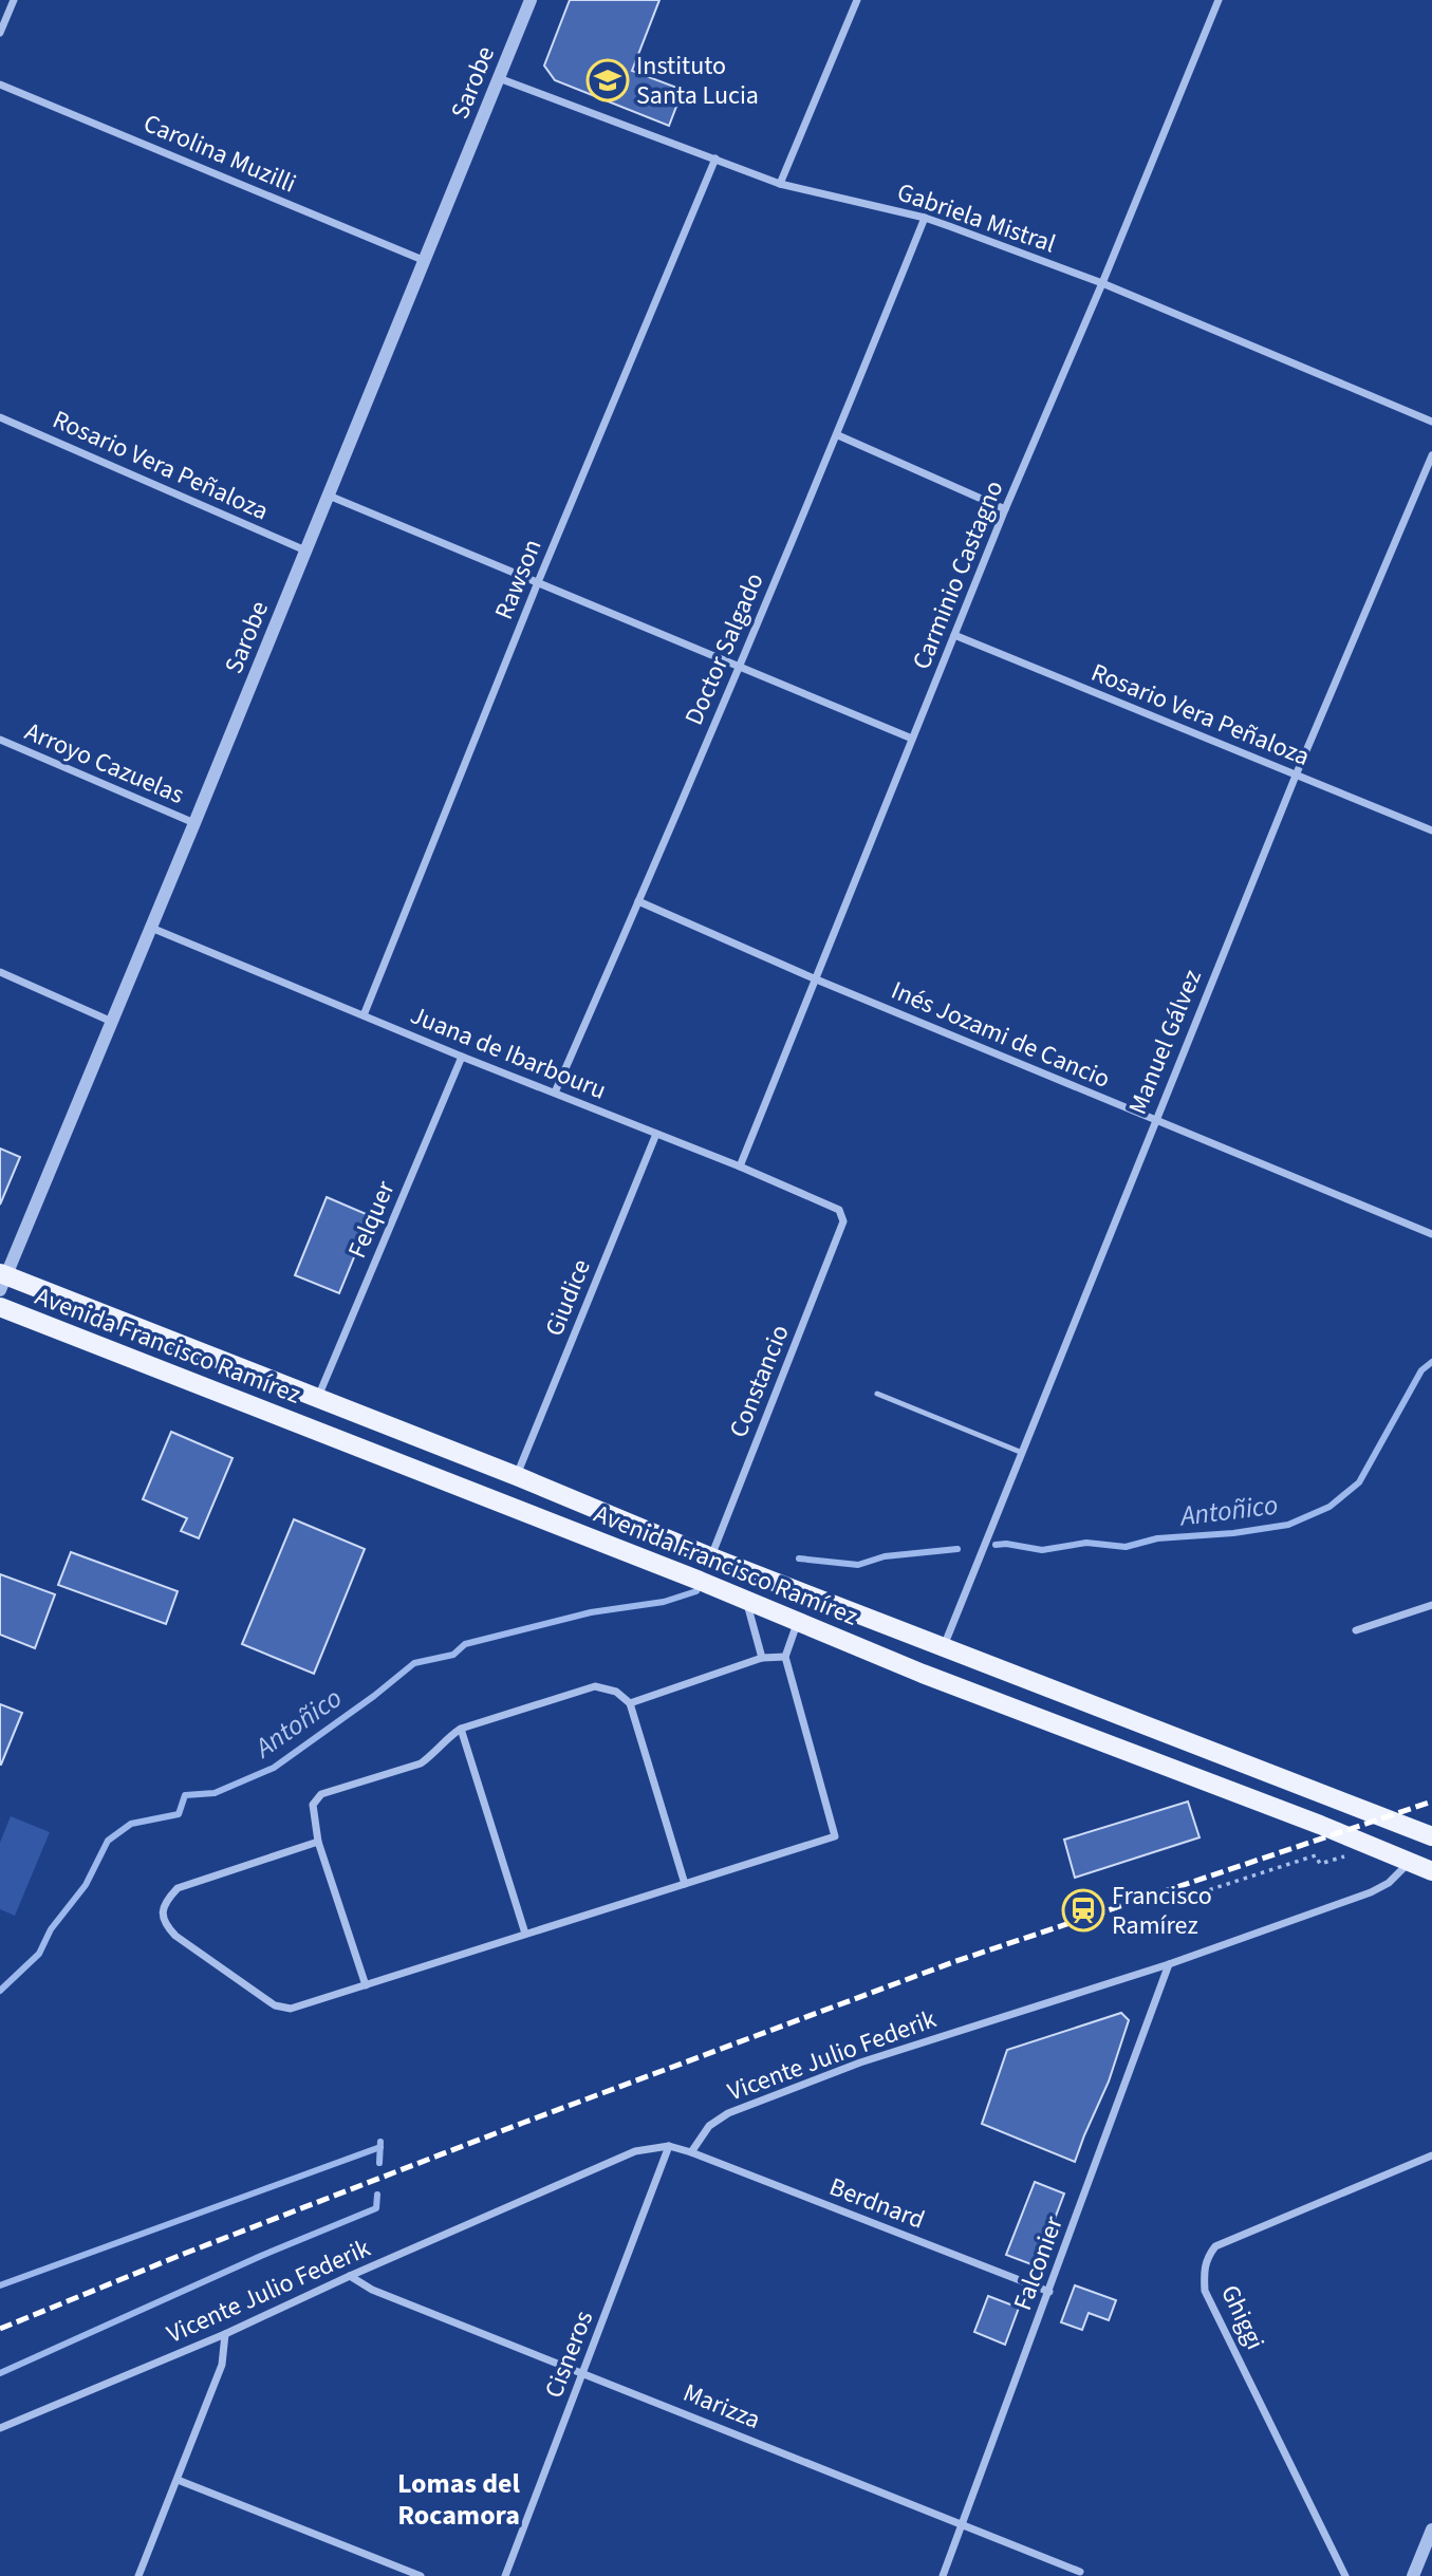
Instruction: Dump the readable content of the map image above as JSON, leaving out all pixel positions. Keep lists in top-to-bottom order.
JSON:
{
  "streets": {
    "main road": ["Avenida Francisco Ramírez"],
    "street": [
      "Sarobe",
      "Carolina Muzilli",
      "Gabriela Mistral",
      "Rosario Vera Peñaloza",
      "Carminio Castagno",
      "Rawson",
      "Doctor Salgado",
      "Arroyo Cazuelas",
      "Inés Jozami de Cancio",
      "Manuel Gálvez",
      "Juana de Ibarbouru",
      "Felquer",
      "Giudice",
      "Constancio",
      "Vicente Julio Federik",
      "Berdnard",
      "Falconier",
      "Ghiggi",
      "Cisneros",
      "Marizza"
    ]
  },
  "crossings": [
    ["Sarobe", "Carolina Muzilli"],
    ["Sarobe", "Gabriela Mistral"],
    ["Sarobe", "Rosario Vera Peñaloza"],
    ["Sarobe", "Arroyo Cazuelas"],
    ["Sarobe", "Juana de Ibarbouru"],
    ["Sarobe", "Avenida Francisco Ramírez"],
    ["Gabriela Mistral", "Carminio Castagno"],
    ["Gabriela Mistral", "Rawson"],
    ["Gabriela Mistral", "Doctor Salgado"],
    ["Rosario Vera Peñaloza", "Carminio Castagno"],
    ["Rosario Vera Peñaloza", "Manuel Gálvez"],
    ["Carminio Castagno", "Inés Jozami de Cancio"],
    ["Carminio Castagno", "Juana de Ibarbouru"],
    ["Rawson", "Juana de Ibarbouru"],
    ["Doctor Salgado", "Inés Jozami de Cancio"],
    ["Doctor Salgado", "Juana de Ibarbouru"],
    ["Inés Jozami de Cancio", "Manuel Gálvez"],
    ["Manuel Gálvez", "Avenida Francisco Ramírez"],
    ["Juana de Ibarbouru", "Felquer"],
    ["Juana de Ibarbouru", "Giudice"],
    ["Juana de Ibarbouru", "Constancio"],
    ["Felquer", "Avenida Francisco Ramírez"],
    ["Giudice", "Avenida Francisco Ramírez"],
    ["Avenida Francisco Ramírez", "Constancio"],
    ["Avenida Francisco Ramírez", "Vicente Julio Federik"],
    ["Vicente Julio Federik", "Berdnard"],
    ["Vicente Julio Federik", "Falconier"],
    ["Vicente Julio Federik", "Cisneros"],
    ["Vicente Julio Federik", "Marizza"],
    ["Berdnard", "Falconier"],
    ["Falconier", "Marizza"],
    ["Cisneros", "Marizza"]
  ],
  "districts": ["Lomas del Rocamora"],
  "water": ["Antoñico"],
  "places": {
    "school or university": ["Instituto Santa Lucia"],
    "station": ["Francisco Ramírez"]
  }
}
